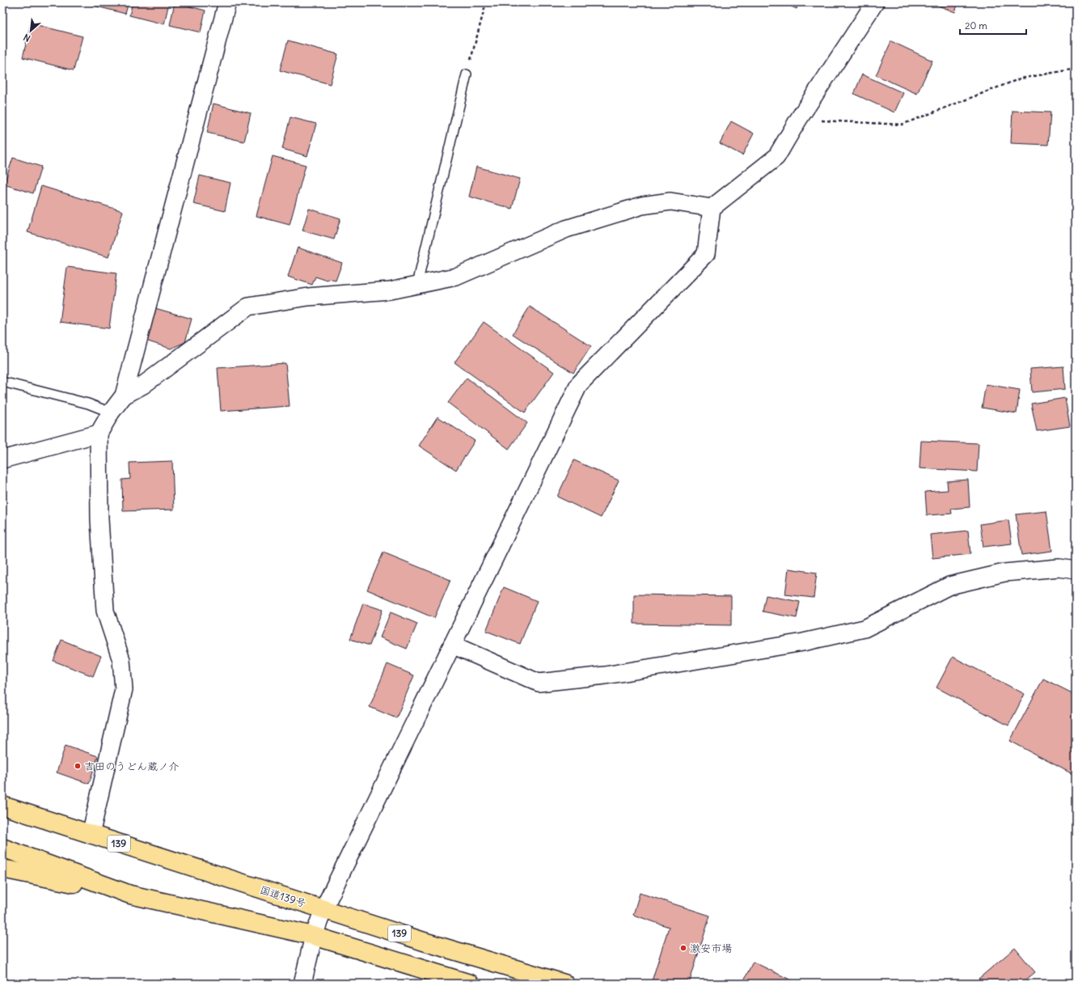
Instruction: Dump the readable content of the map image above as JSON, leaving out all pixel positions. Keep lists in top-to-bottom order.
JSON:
{
  "streets": {
    "highway": ["139", "国道139号"]
  },
  "places": ["吉田のうどん蔵ノ介", "激安市場"],
  "scale_bar": "20 m",
  "north": "bottom left"
}
